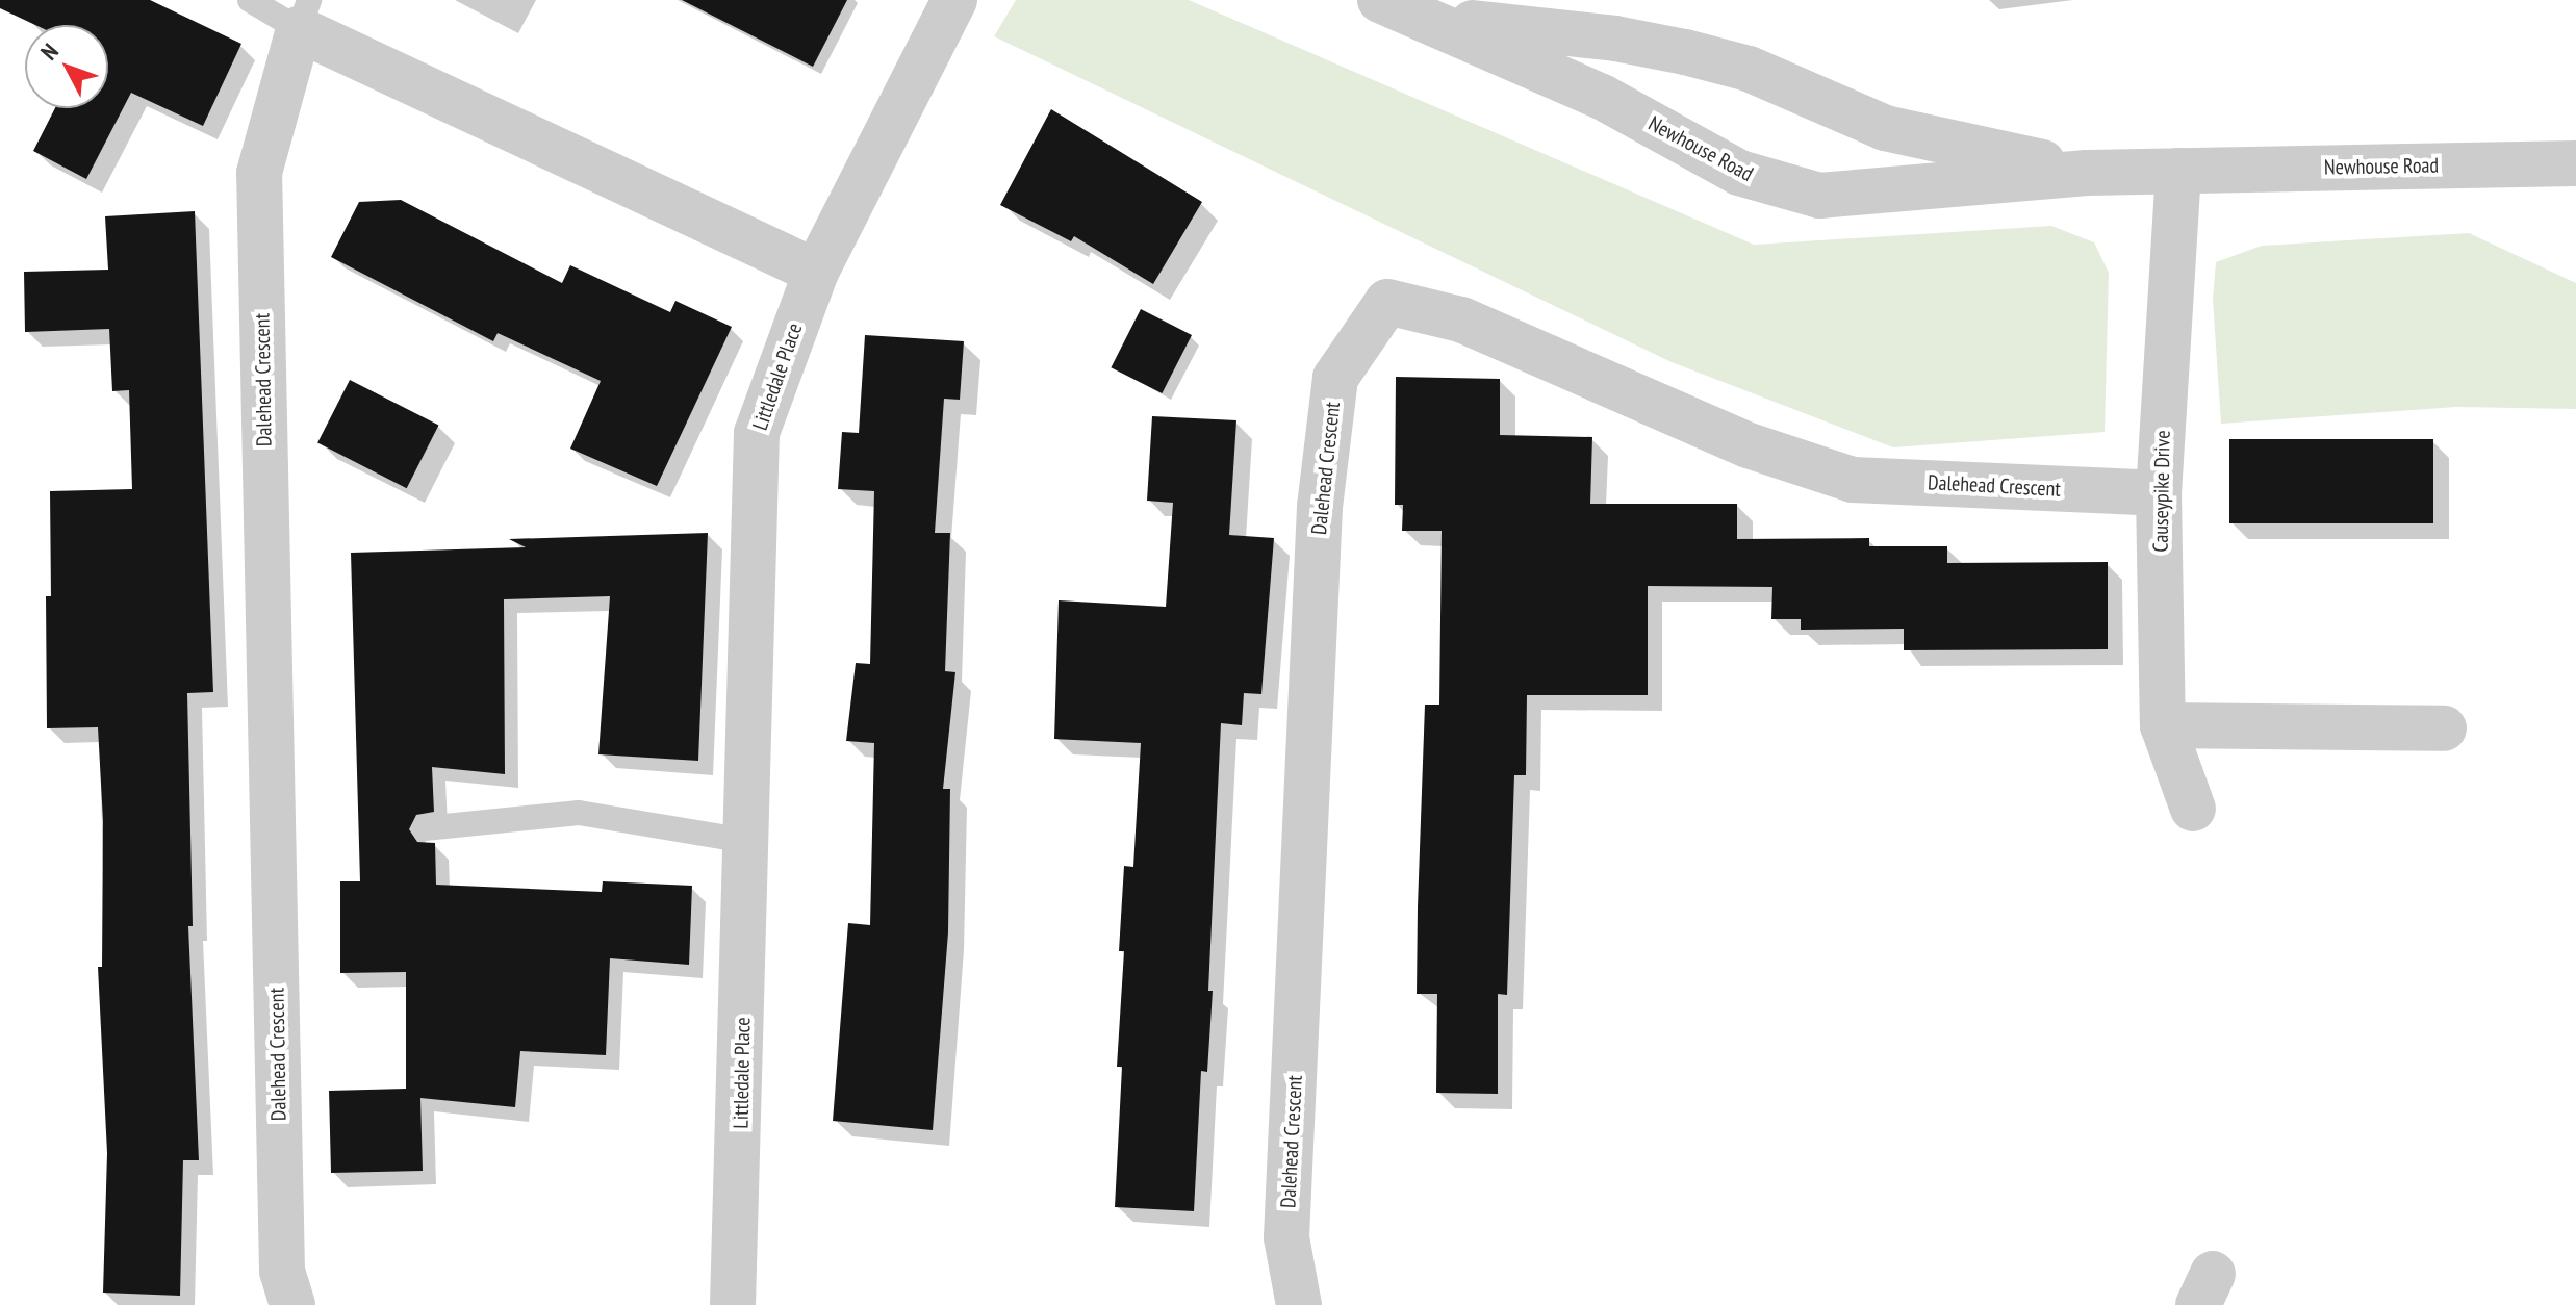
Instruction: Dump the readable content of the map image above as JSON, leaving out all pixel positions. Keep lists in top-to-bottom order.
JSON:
{
  "streets": {
    "street": [
      "Newhouse Road",
      "Littledale Place",
      "Dalehead Crescent",
      "Causeypike Drive"
    ]
  },
  "crossings": [
    ["Newhouse Road", "Causeypike Drive"],
    ["Dalehead Crescent", "Causeypike Drive"]
  ],
  "north": "top left"
}
